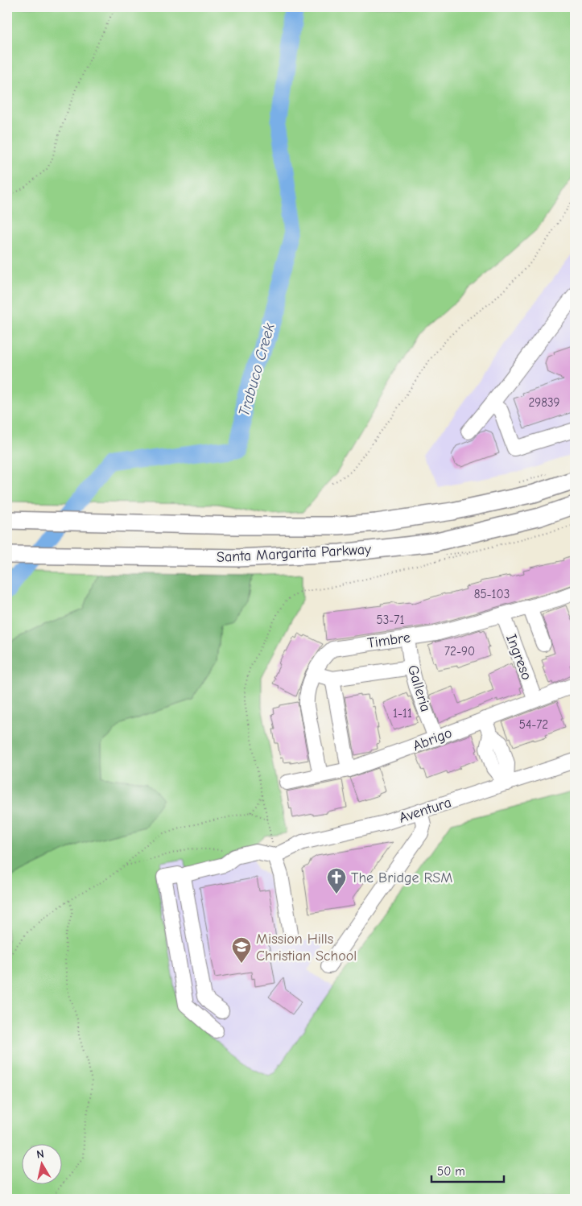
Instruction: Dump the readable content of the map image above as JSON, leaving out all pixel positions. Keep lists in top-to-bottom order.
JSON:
{
  "streets": {
    "main road": ["Santa Margarita Parkway"],
    "street": [
      "Timbre",
      "Ingreso",
      "Galleria",
      "Abrigo",
      "Aventura"
    ]
  },
  "crossings": [
    ["Timbre", "Ingreso"],
    ["Timbre", "Galleria"],
    ["Timbre", "Abrigo"],
    ["Ingreso", "Abrigo"],
    ["Galleria", "Abrigo"]
  ],
  "water": ["Trabuco Creek"],
  "places": {
    "church": ["The Bridge RSM"],
    "school or university": ["Mission Hills Christian School"]
  },
  "house_numbers": [
    "29839",
    "85-103",
    "53-71",
    "72-90",
    "1-11",
    "54-72"
  ],
  "scale_bar": "50 m",
  "north": "top"
}
